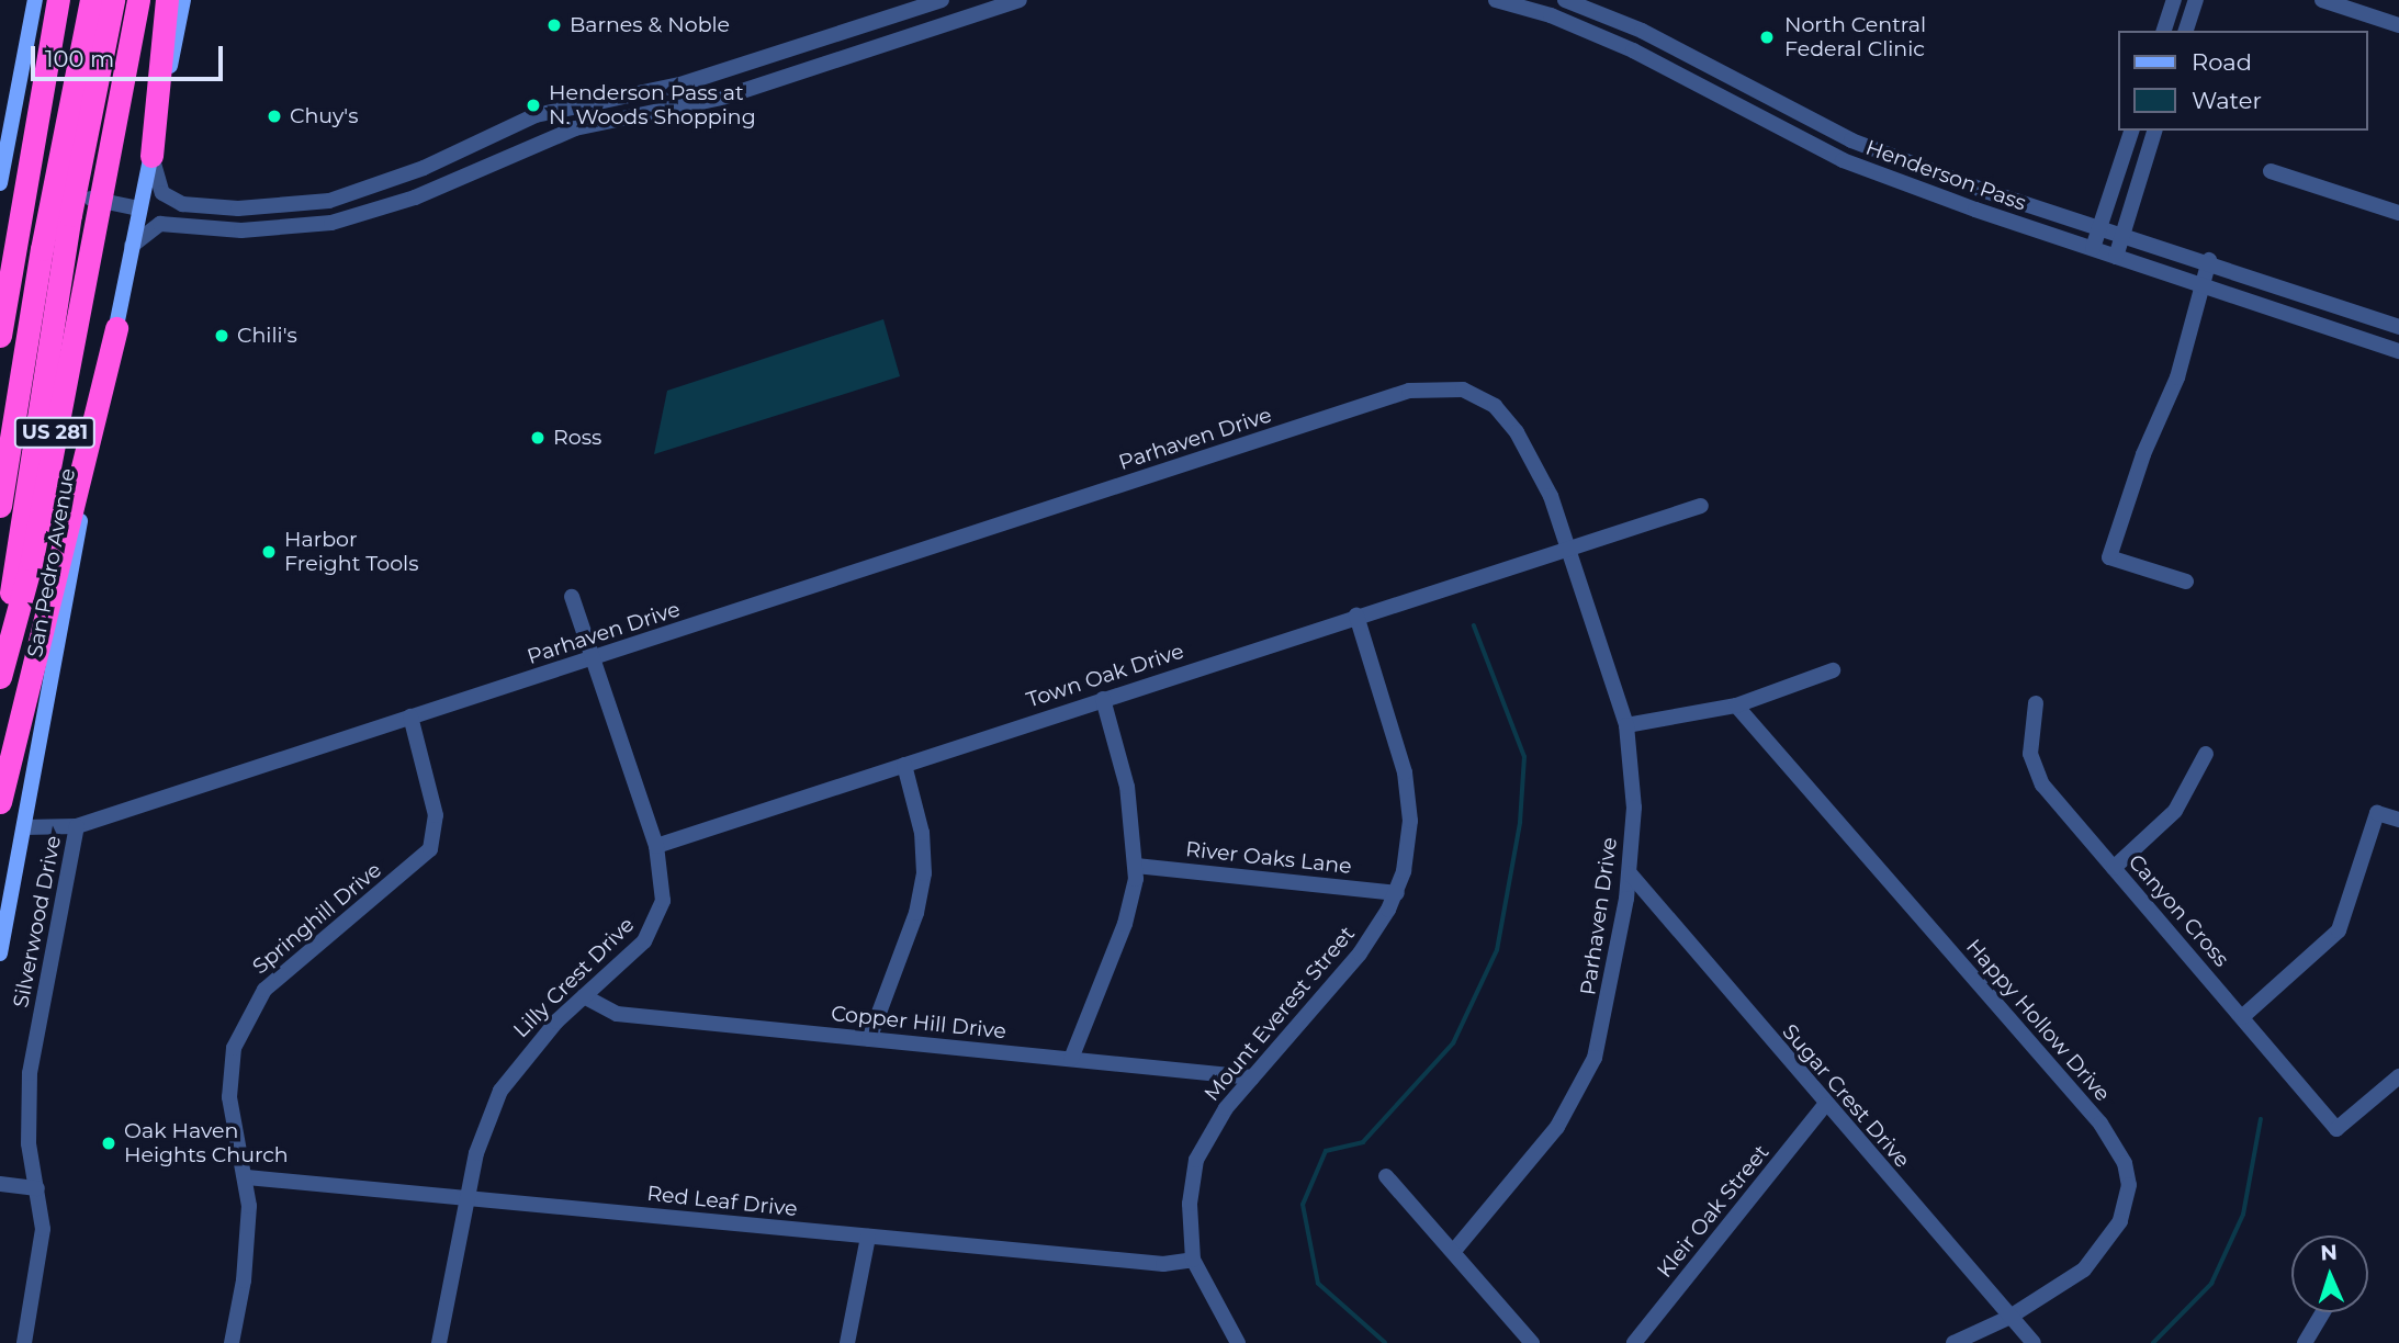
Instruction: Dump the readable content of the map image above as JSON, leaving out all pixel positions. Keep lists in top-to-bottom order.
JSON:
{
  "streets": {
    "highway": ["US 281"],
    "main road": ["San Pedro Avenue"],
    "street": [
      "Henderson Pass",
      "Parhaven Drive",
      "Town Oak Drive",
      "River Oaks Lane",
      "Canyon Cross",
      "Springhill Drive",
      "Silverwood Drive",
      "Lilly Crest Drive",
      "Mount Everest Street",
      "Happy Hollow Drive",
      "Copper Hill Drive",
      "Sugar Crest Drive",
      "Red Leaf Drive",
      "Kleir Oak Street"
    ]
  },
  "crossings": [
    ["Parhaven Drive", "San Pedro Avenue"],
    ["Parhaven Drive", "Town Oak Drive"],
    ["Parhaven Drive", "Springhill Drive"],
    ["Parhaven Drive", "Silverwood Drive"],
    ["Parhaven Drive", "Lilly Crest Drive"],
    ["Parhaven Drive", "Sugar Crest Drive"],
    ["Town Oak Drive", "Lilly Crest Drive"],
    ["Town Oak Drive", "Mount Everest Street"],
    ["River Oaks Lane", "Mount Everest Street"],
    ["Springhill Drive", "Red Leaf Drive"],
    ["Lilly Crest Drive", "Copper Hill Drive"],
    ["Lilly Crest Drive", "Red Leaf Drive"],
    ["Mount Everest Street", "Copper Hill Drive"],
    ["Mount Everest Street", "Red Leaf Drive"],
    ["Happy Hollow Drive", "Sugar Crest Drive"],
    ["Sugar Crest Drive", "Kleir Oak Street"]
  ],
  "places": [
    "Barnes & Noble",
    "North Central Federal Clinic",
    "Henderson Pass at N. Woods Shopping",
    "Chuy's",
    "Chili's",
    "Ross",
    "Harbor Freight Tools",
    "Oak Haven Heights Church"
  ],
  "legend": ["Road", "Water"],
  "scale_bar": "100 m",
  "north": "top"
}
